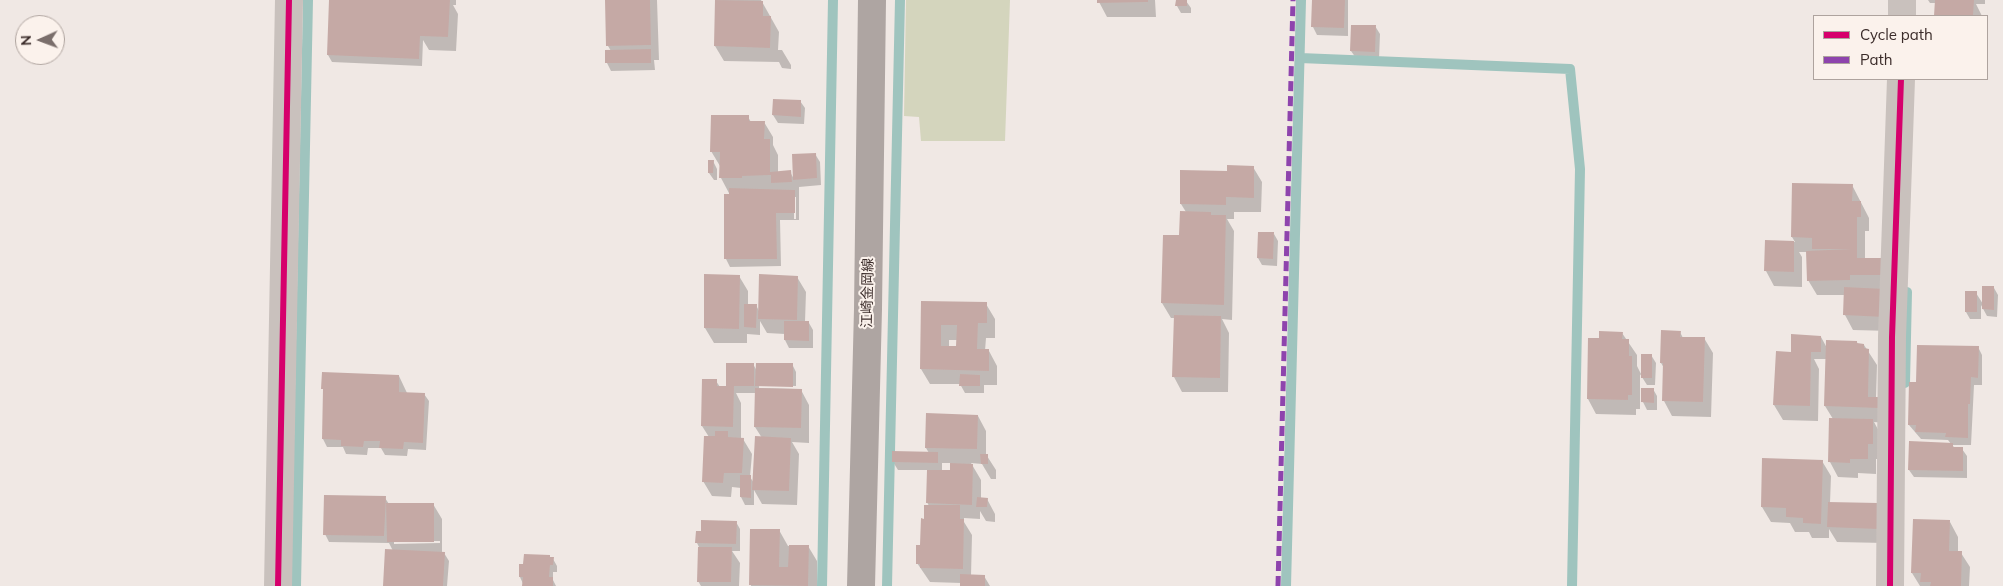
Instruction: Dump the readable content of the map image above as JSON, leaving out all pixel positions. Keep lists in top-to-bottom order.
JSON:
{
  "streets": {
    "main road": ["江崎金岡線"]
  },
  "legend": ["Cycle path", "Path"],
  "north": "left"
}
